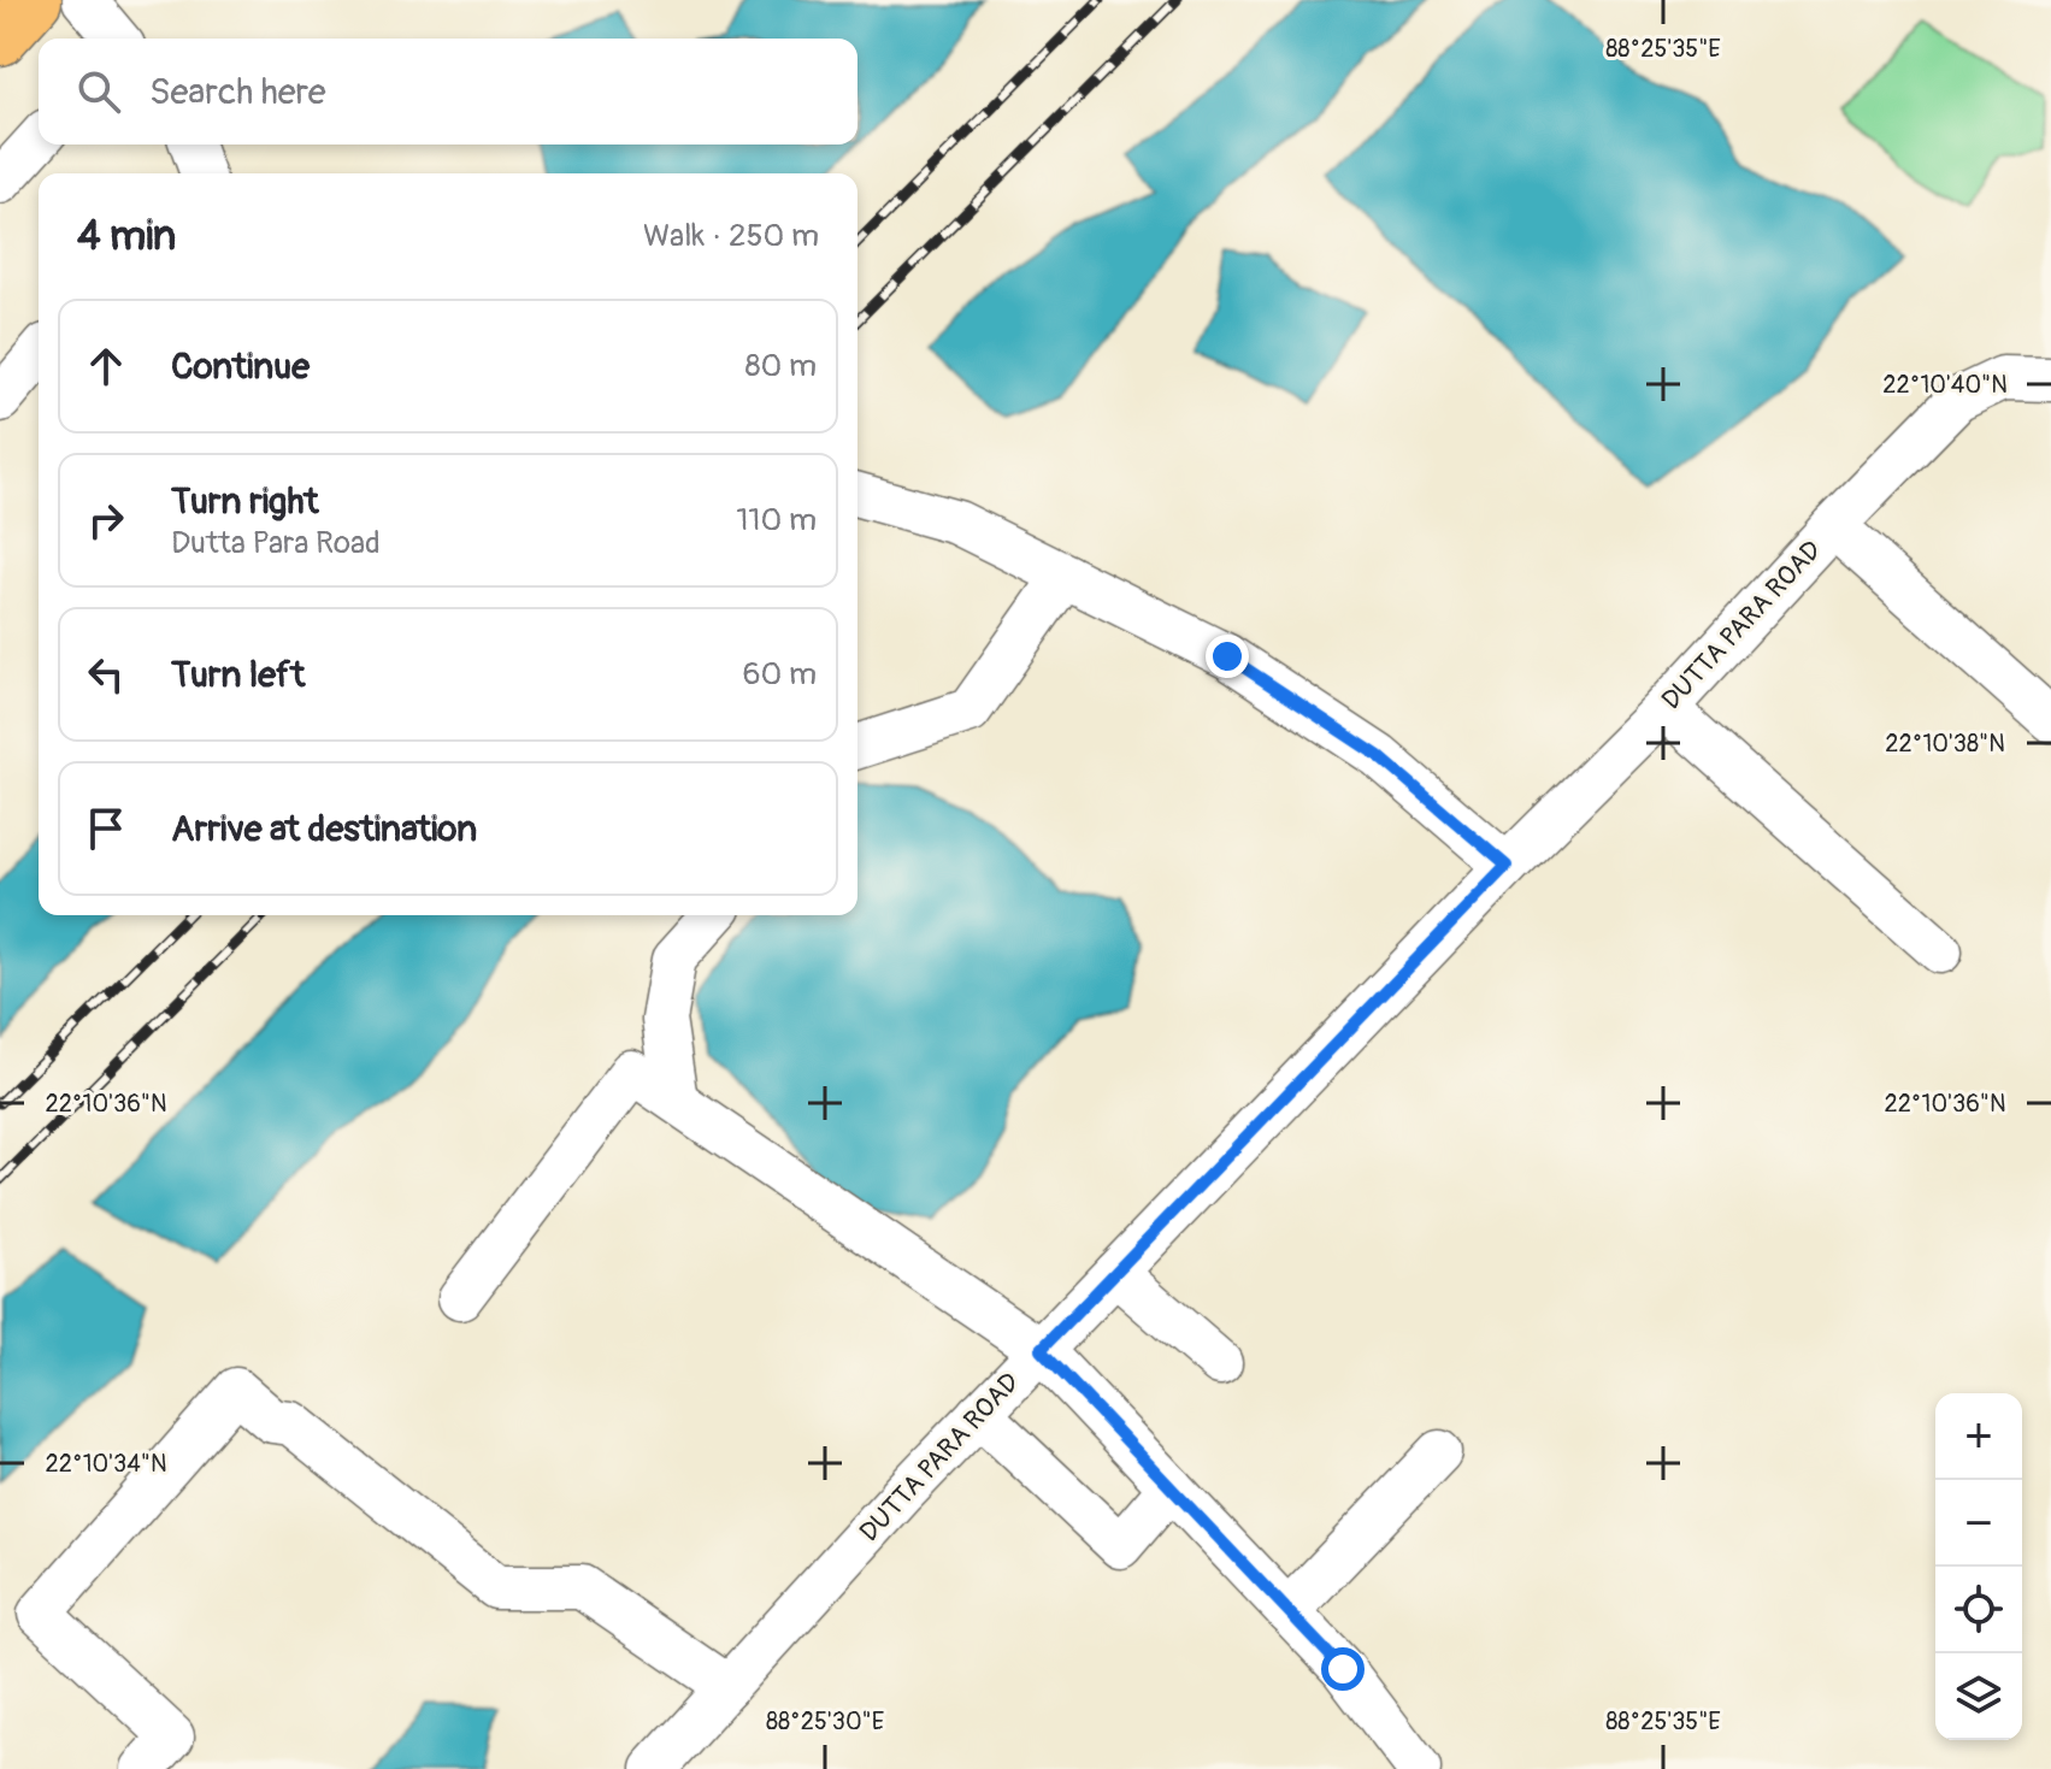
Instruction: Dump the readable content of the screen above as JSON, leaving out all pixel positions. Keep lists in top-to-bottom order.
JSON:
{
  "streets": {
    "street": ["DUTTA PARA ROAD"]
  },
  "page": {
    "search": "Search here",
    "heading": ["4 min", "Walk · 250 m"],
    "list": [
      ["Continue", "80 m"],
      ["Turn right", "Dutta Para Road", "110 m"],
      ["Turn left", "60 m"],
      "Arrive at destination"
    ],
    "map_buttons": ["+", "−"]
  },
  "coordinates": [
    "88°25'35\"E",
    "22°10'40\"N",
    "22°10'38\"N",
    "22°10'36\"N",
    "22°10'34\"N",
    "88°25'30\"E"
  ]
}
